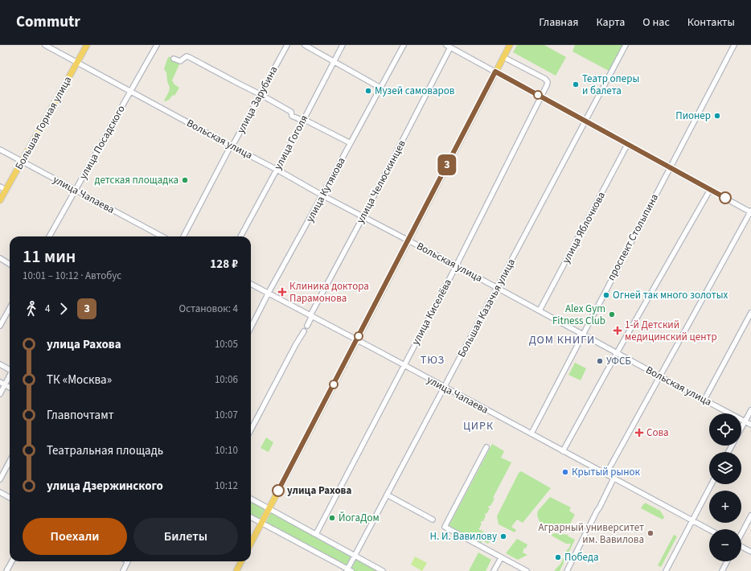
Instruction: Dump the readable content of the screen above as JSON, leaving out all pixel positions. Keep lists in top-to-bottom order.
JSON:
{
  "streets": {
    "main road": ["Большая Горная улица"],
    "street": [
      "улица Зарубина",
      "Вольская улица",
      "улица Посадского",
      "улица Гоголя",
      "улица Челюскинцев",
      "улица Кутякова",
      "улица Чапаева",
      "улица Яблочкова",
      "проспект Столыпина",
      "Большая Казачья улица",
      "улица Киселёва"
    ]
  },
  "crossings": [
    ["улица Зарубина", "Вольская улица"],
    ["Большая Горная улица", "Вольская улица"],
    ["Большая Горная улица", "улица Чапаева"],
    ["Вольская улица", "улица Посадского"],
    ["Вольская улица", "улица Гоголя"],
    ["Вольская улица", "улица Челюскинцев"],
    ["Вольская улица", "улица Кутякова"],
    ["Вольская улица", "улица Яблочкова"],
    ["Вольская улица", "проспект Столыпина"],
    ["Вольская улица", "Большая Казачья улица"],
    ["Вольская улица", "улица Киселёва"],
    ["улица Посадского", "улица Чапаева"],
    ["улица Челюскинцев", "улица Чапаева"],
    ["улица Кутякова", "улица Чапаева"],
    ["улица Чапаева", "Большая Казачья улица"],
    ["улица Чапаева", "улица Киселёва"]
  ],
  "districts": ["ДОМ КНИГИ", "ТЮЗ", "ЦИРК"],
  "places": {
    "other": [
      "Театр оперы и балета",
      "Музей самоваров",
      "Пионер",
      "детская площадка",
      "Огней так много золотых",
      "Alex Gym Fitness Club",
      "УФСБ",
      "Крытый рынок",
      "улица Рахова",
      "ЙогаДом",
      "Аграрный университет им. Вавилова",
      "Н. И. Вавилову",
      "Победа"
    ],
    "health": ["Клиника доктора Парамонова", "1-й Детский медицинский центр", "Сова"]
  },
  "lines": ["bus line 3"],
  "page": {
    "header": "Commutr",
    "nav": [
      "Главная",
      "Карта",
      "О нас",
      "Контакты"
    ],
    "on_map": "3",
    "heading": ["11 мин", "10:01 – 10:12 · Автобус", "128 ₽"],
    "legs": ["4", "3", "Остановок: 4"],
    "list": [
      {
        "name": "улица Рахова",
        "value": "10:05"
      },
      {
        "name": "ТК «Москва»",
        "value": "10:06"
      },
      {
        "name": "Главпочтамт",
        "value": "10:07"
      },
      {
        "name": "Театральная площадь",
        "value": "10:10"
      },
      {
        "name": "улица Дзержинского",
        "value": "10:12"
      }
    ],
    "map_buttons": ["+", "−"],
    "buttons": ["Поехали", "Билеты"]
  }
}
